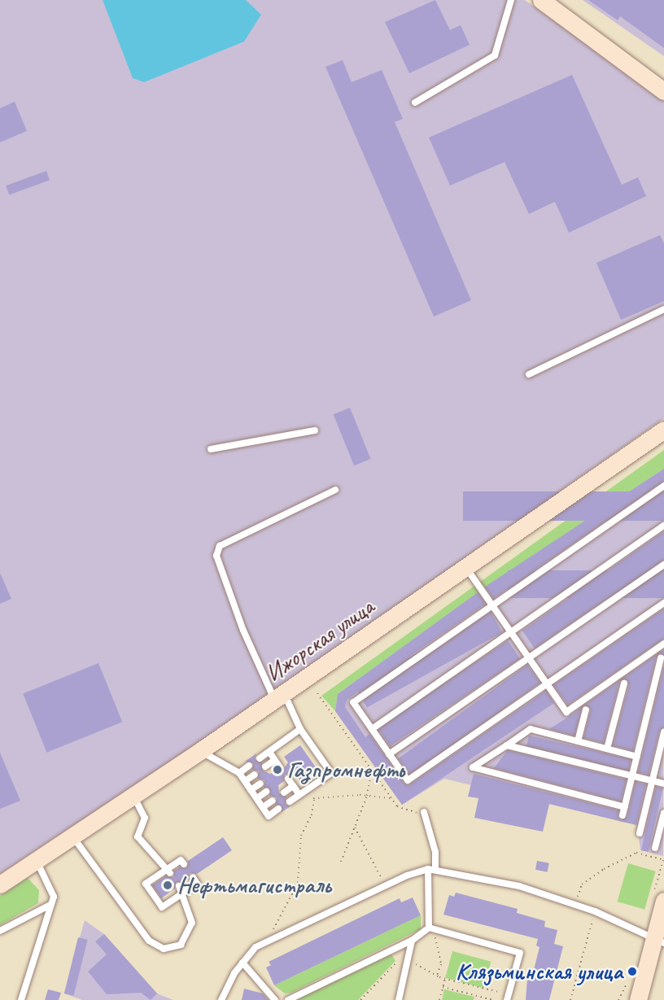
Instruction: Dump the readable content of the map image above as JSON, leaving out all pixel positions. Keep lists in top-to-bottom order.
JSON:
{
  "streets": {
    "street": ["Ижорская улица"]
  },
  "places": ["Газпромнефть", "Нефтьмагистраль", "Клязьминская улица"]
}
